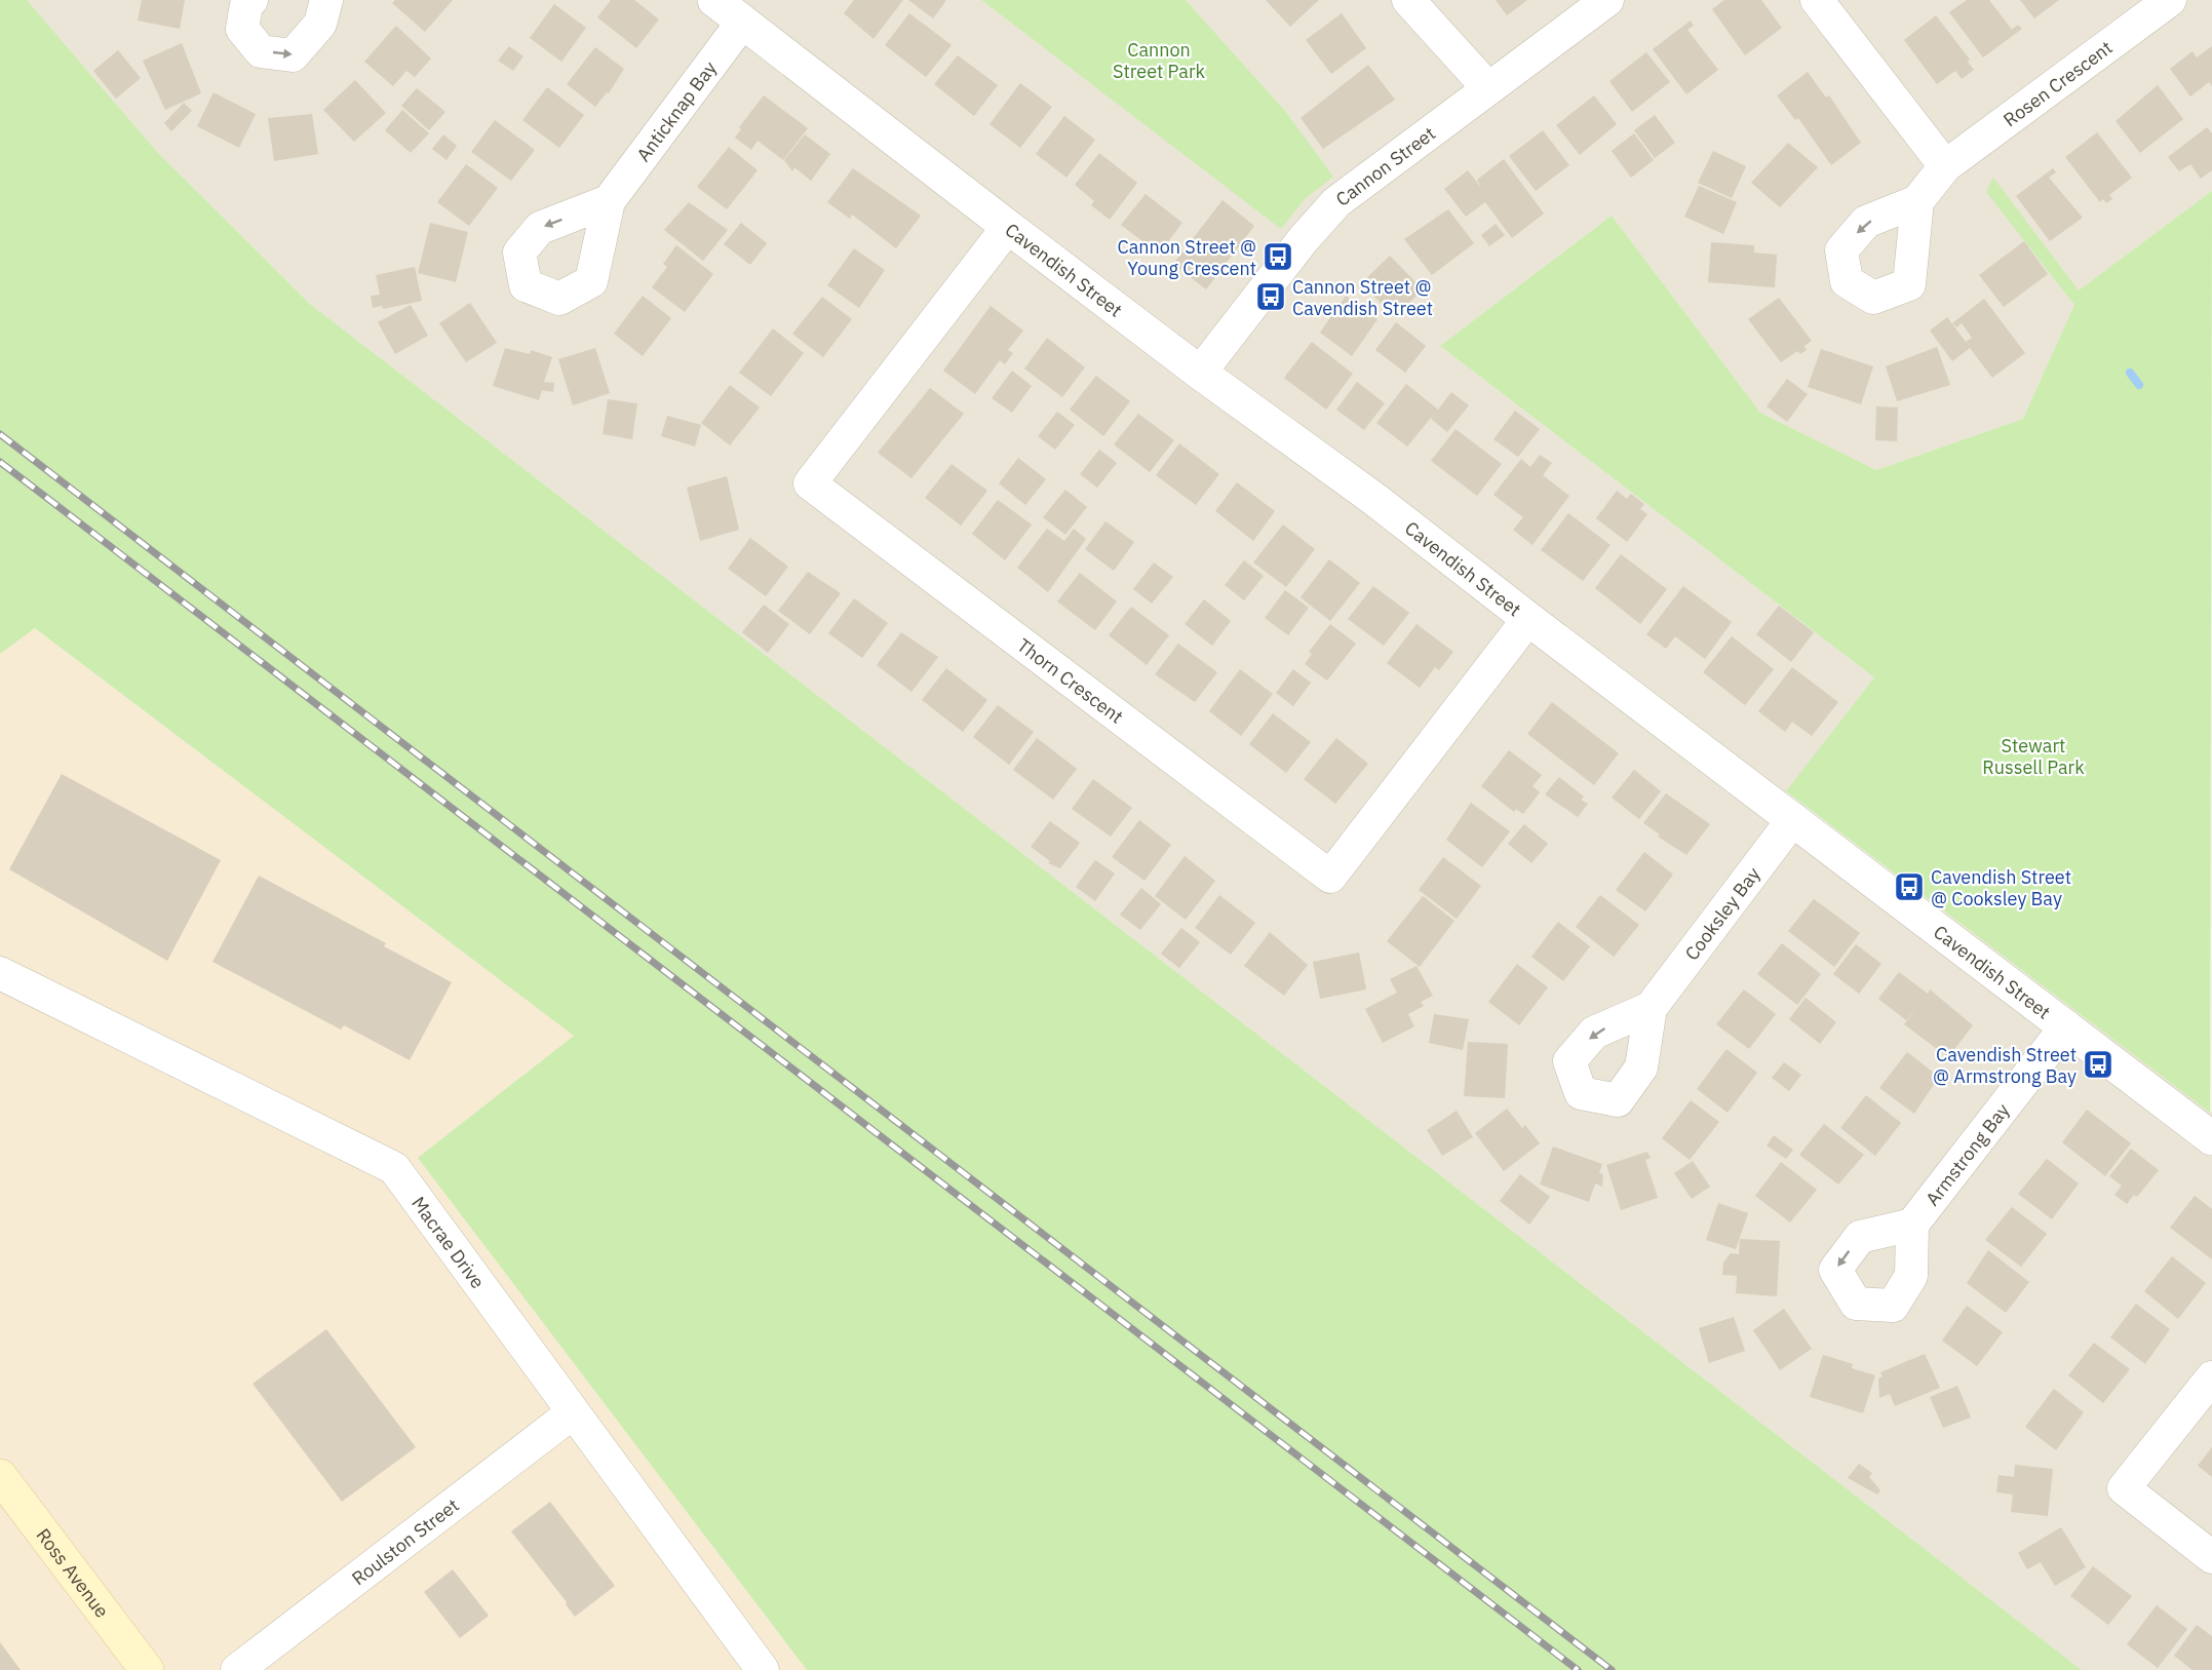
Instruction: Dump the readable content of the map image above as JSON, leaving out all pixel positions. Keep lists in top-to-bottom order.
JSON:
{
  "streets": {
    "main road": ["Ross Avenue"],
    "street": [
      "Rosen Crescent",
      "Anticknap Bay",
      "Cannon Street",
      "Cavendish Street",
      "Thorn Crescent",
      "Cooksley Bay",
      "Armstrong Bay",
      "Macrae Drive",
      "Roulston Street"
    ]
  },
  "crossings": [
    ["Anticknap Bay", "Cavendish Street"],
    ["Cannon Street", "Cavendish Street"],
    ["Cavendish Street", "Thorn Crescent"],
    ["Cavendish Street", "Cooksley Bay"],
    ["Cavendish Street", "Armstrong Bay"],
    ["Macrae Drive", "Roulston Street"]
  ],
  "parks": ["Cannon Street Park", "Stewart Russell Park"],
  "places": {
    "bus stop": [
      "Cannon Street @ Young Crescent",
      "Cannon Street @ Cavendish Street",
      "Cavendish Street @ Cooksley Bay",
      "Cavendish Street @ Armstrong Bay"
    ]
  }
}
